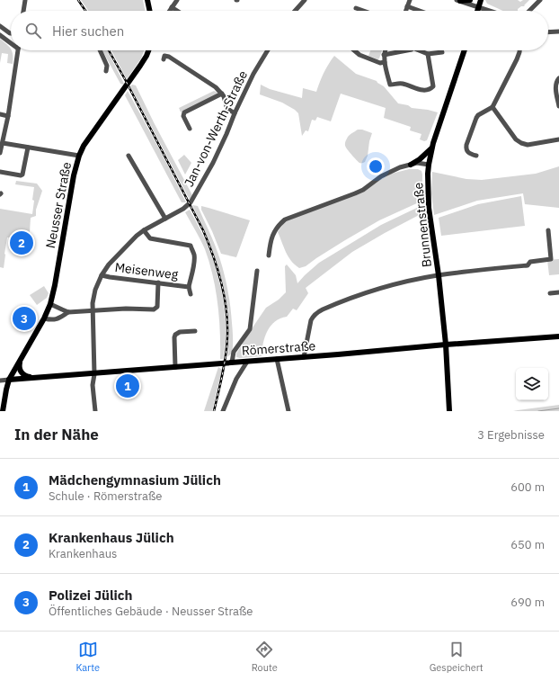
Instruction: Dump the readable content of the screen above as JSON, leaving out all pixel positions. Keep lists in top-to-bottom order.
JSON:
{
  "streets": {
    "main road": ["Neusser Straße", "Brunnenstraße", "Römerstraße"],
    "street": ["Jan-von-Werth-Straße", "Meisenweg"]
  },
  "crossings": [
    ["Jan-von-Werth-Straße", "Meisenweg"],
    ["Jan-von-Werth-Straße", "Römerstraße"],
    ["Neusser Straße", "Römerstraße"],
    ["Brunnenstraße", "Römerstraße"]
  ],
  "page": {
    "search": "Hier suchen",
    "pins": ["2", "3", "1"],
    "heading": ["In der Nähe", "3 Ergebnisse"],
    "list": [
      {
        "mark": "1",
        "name": "Mädchengymnasium Jülich",
        "note": "Schule · Römerstraße",
        "value": "600 m"
      },
      {
        "mark": "2",
        "name": "Krankenhaus Jülich",
        "note": "Krankenhaus",
        "value": "650 m"
      },
      {
        "mark": "3",
        "name": "Polizei Jülich",
        "note": "Öffentliches Gebäude · Neusser Straße",
        "value": "690 m"
      }
    ],
    "nav": ["Karte", "Route", "Gespeichert"]
  }
}
